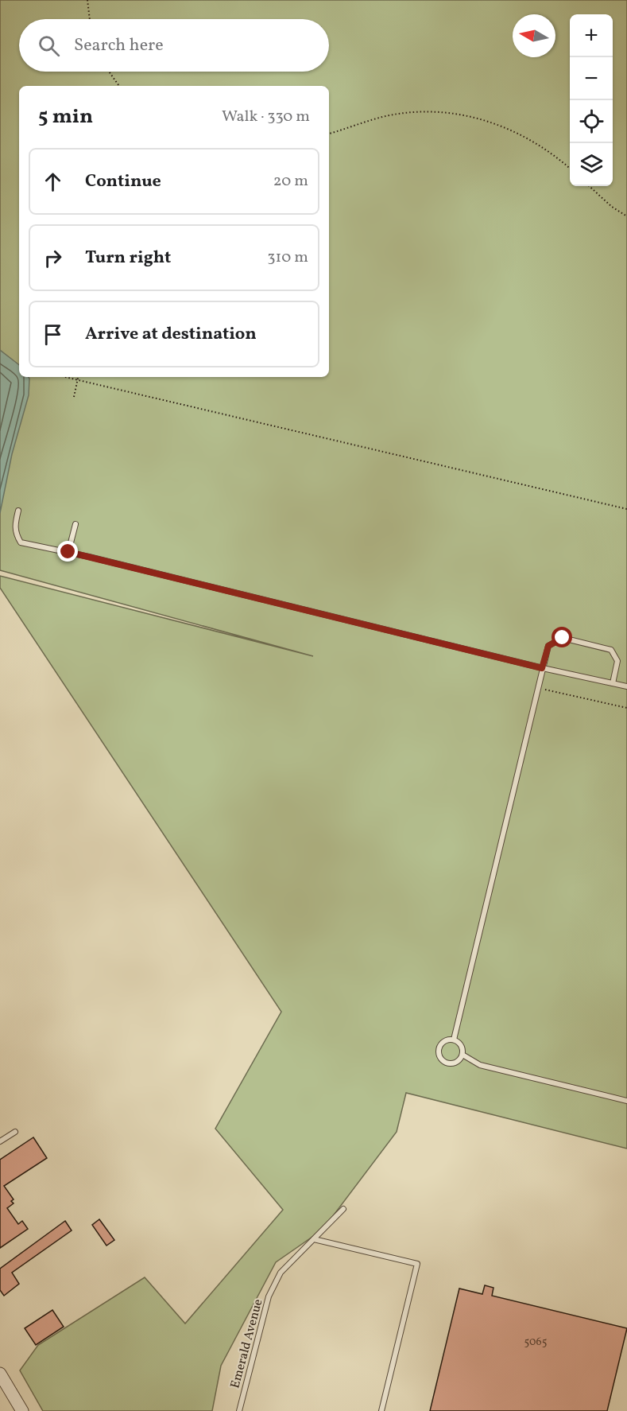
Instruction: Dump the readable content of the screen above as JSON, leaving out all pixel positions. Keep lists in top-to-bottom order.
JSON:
{
  "streets": {
    "lane": ["Emerald Avenue"]
  },
  "house_numbers": ["5065"],
  "north": "left",
  "page": {
    "map_buttons": ["+", "−"],
    "search": "Search here",
    "heading": ["5 min", "Walk · 330 m"],
    "list": [
      ["Continue", "20 m"],
      ["Turn right", "310 m"],
      "Arrive at destination"
    ]
  }
}
